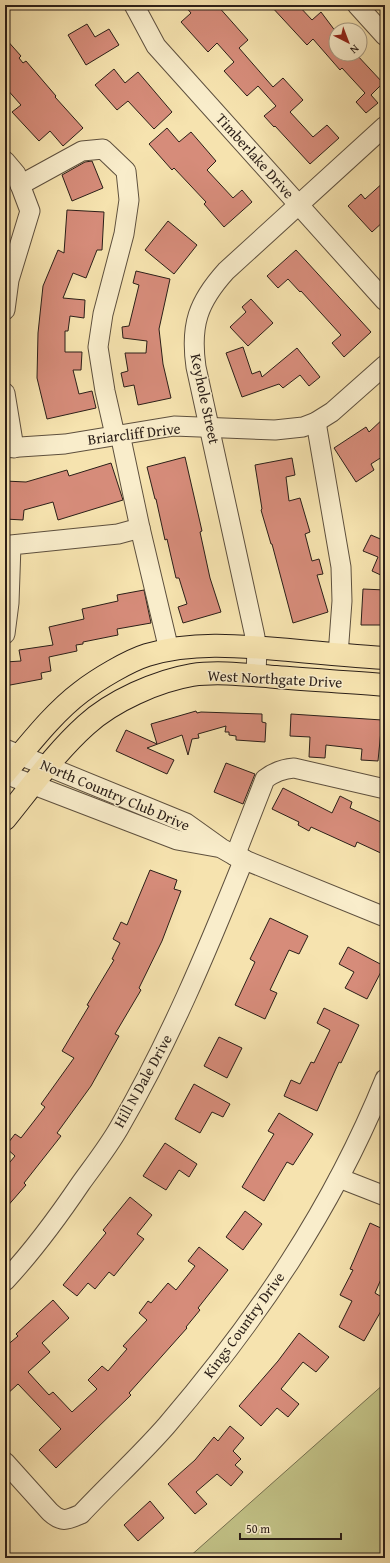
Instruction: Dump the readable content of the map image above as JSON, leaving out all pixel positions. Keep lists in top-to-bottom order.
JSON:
{
  "streets": {
    "main road": ["West Northgate Drive"],
    "street": [
      "Timberlake Drive",
      "Keyhole Street",
      "Briarcliff Drive",
      "North Country Club Drive",
      "Hill N Dale Drive",
      "Kings Country Drive"
    ]
  },
  "crossings": [
    ["Timberlake Drive", "Keyhole Street"],
    ["Keyhole Street", "Briarcliff Drive"],
    ["Keyhole Street", "West Northgate Drive"],
    ["West Northgate Drive", "North Country Club Drive"],
    ["North Country Club Drive", "Hill N Dale Drive"]
  ],
  "scale_bar": "50 m",
  "north": "bottom right"
}
